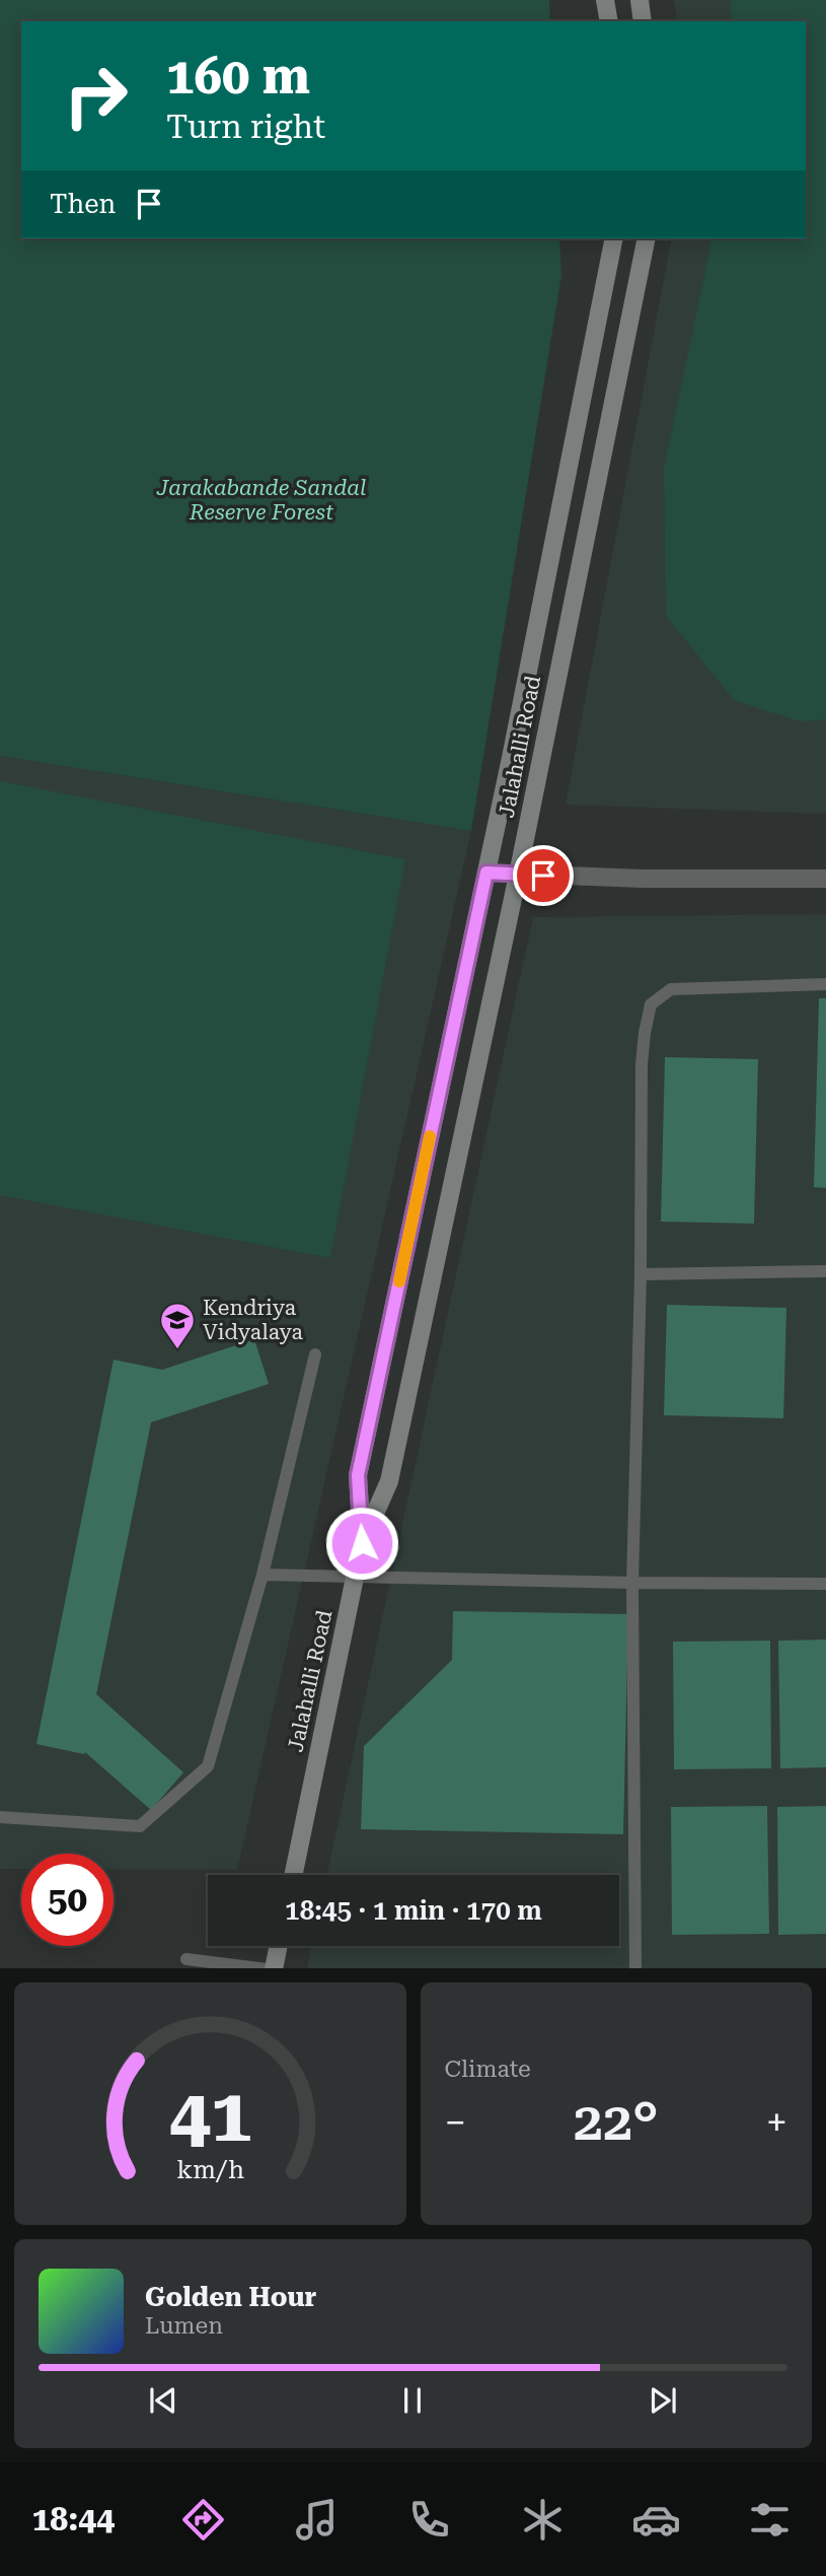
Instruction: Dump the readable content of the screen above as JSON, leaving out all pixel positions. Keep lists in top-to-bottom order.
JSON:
{
  "streets": {
    "main road": ["Jalahalli Road"]
  },
  "parks": ["Jarakabande Sandal Reserve Forest"],
  "places": {
    "school or university": ["Kendriya Vidyalaya"]
  },
  "page": {
    "turn": ["160 m", "Turn right"],
    "then": "Then",
    "limit": "50",
    "trip": "18:45 · 1 min · 170 m",
    "tile": "Climate",
    "heat": ["−", "22°", "+"],
    "song": ["Golden Hour", "Lumen"],
    "tabs": "18:44",
    "gauge": ["41", "km/h"]
  }
}
